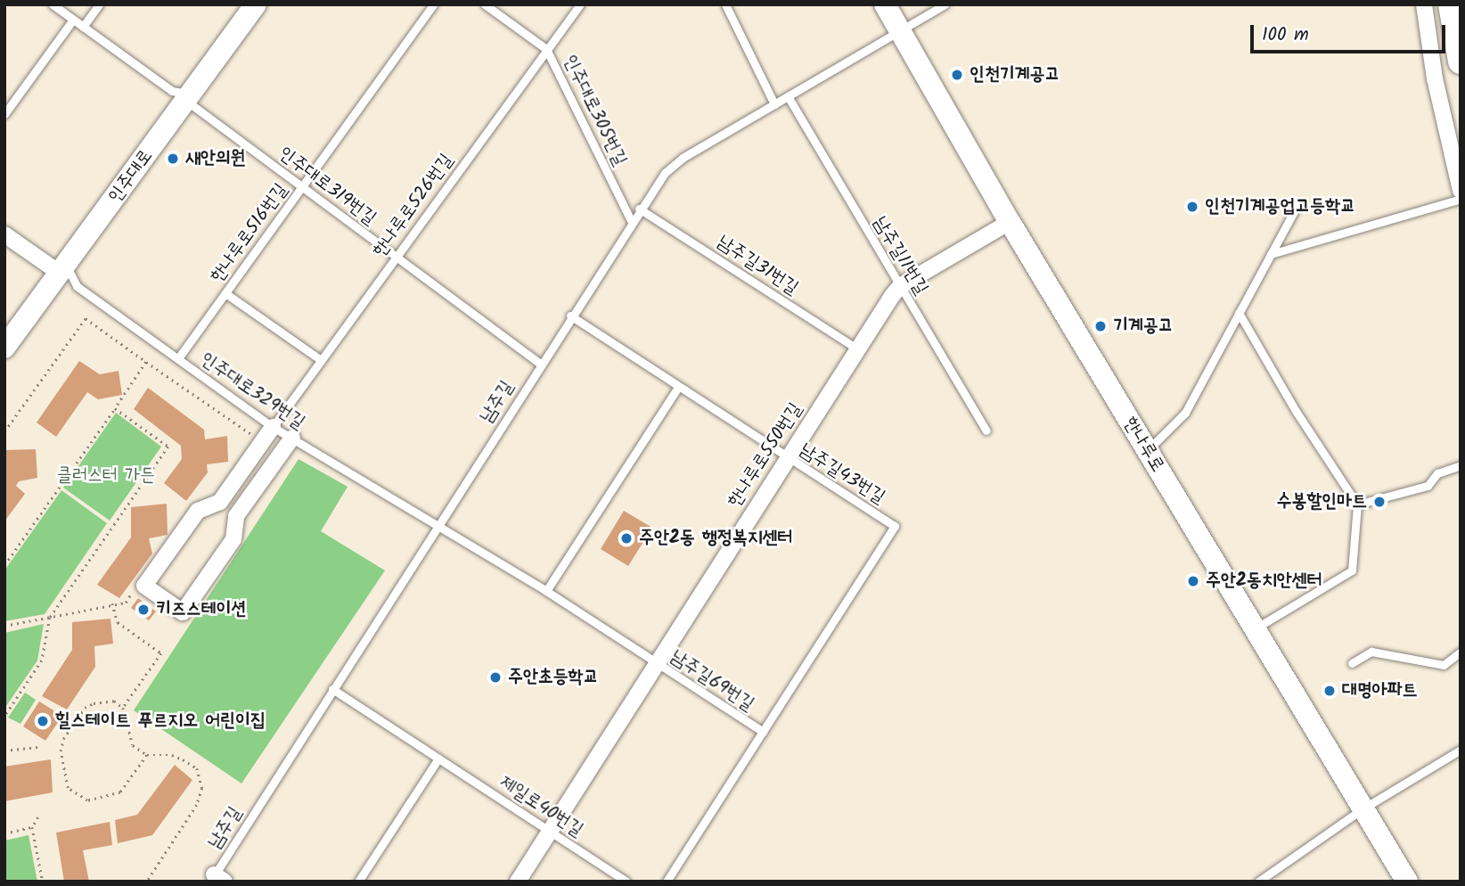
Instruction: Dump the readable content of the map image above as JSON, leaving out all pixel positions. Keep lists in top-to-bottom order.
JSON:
{
  "streets": {
    "main road": ["인주대로", "한나루로"],
    "street": ["한나루로550번길"],
    "lane": [
      "인주대로305번길",
      "인주대로319번길",
      "한나루로526번길",
      "한나루로516번길",
      "남주길11번길",
      "남주길31번길",
      "인주대로329번길",
      "남주길",
      "남주길43번길",
      "남주길69번길",
      "제일로40번길"
    ]
  },
  "crossings": [
    ["인주대로305번길", "한나루로526번길"],
    ["인주대로305번길", "남주길"],
    ["인주대로", "인주대로319번길"],
    ["인주대로", "인주대로329번길"],
    ["인주대로319번길", "한나루로526번길"],
    ["인주대로319번길", "한나루로516번길"],
    ["인주대로319번길", "남주길"],
    ["한나루로526번길", "인주대로329번길"],
    ["한나루로516번길", "인주대로329번길"],
    ["남주길11번길", "남주길"],
    ["남주길11번길", "한나루로550번길"],
    ["남주길31번길", "남주길"],
    ["남주길31번길", "한나루로550번길"],
    ["인주대로329번길", "남주길"],
    ["인주대로329번길", "남주길69번길"],
    ["남주길", "한나루로"],
    ["남주길", "남주길43번길"],
    ["남주길", "남주길69번길"],
    ["남주길", "제일로40번길"],
    ["한나루로", "한나루로550번길"],
    ["한나루로550번길", "남주길43번길"],
    ["한나루로550번길", "남주길69번길"],
    ["한나루로550번길", "제일로40번길"],
    ["남주길43번길", "남주길69번길"]
  ],
  "parks": ["클러스터 가든"],
  "places": [
    "인천기계공고",
    "새안의원",
    "인천기계공업고등학교",
    "기계공고",
    "수봉할인마트",
    "주안2동 행정복지센터",
    "주안2동치안센터",
    "키즈스테이션",
    "주안초등학교",
    "대명아파트",
    "힐스테이트 푸르지오 어린이집"
  ],
  "scale_bar": "100 m"
}
